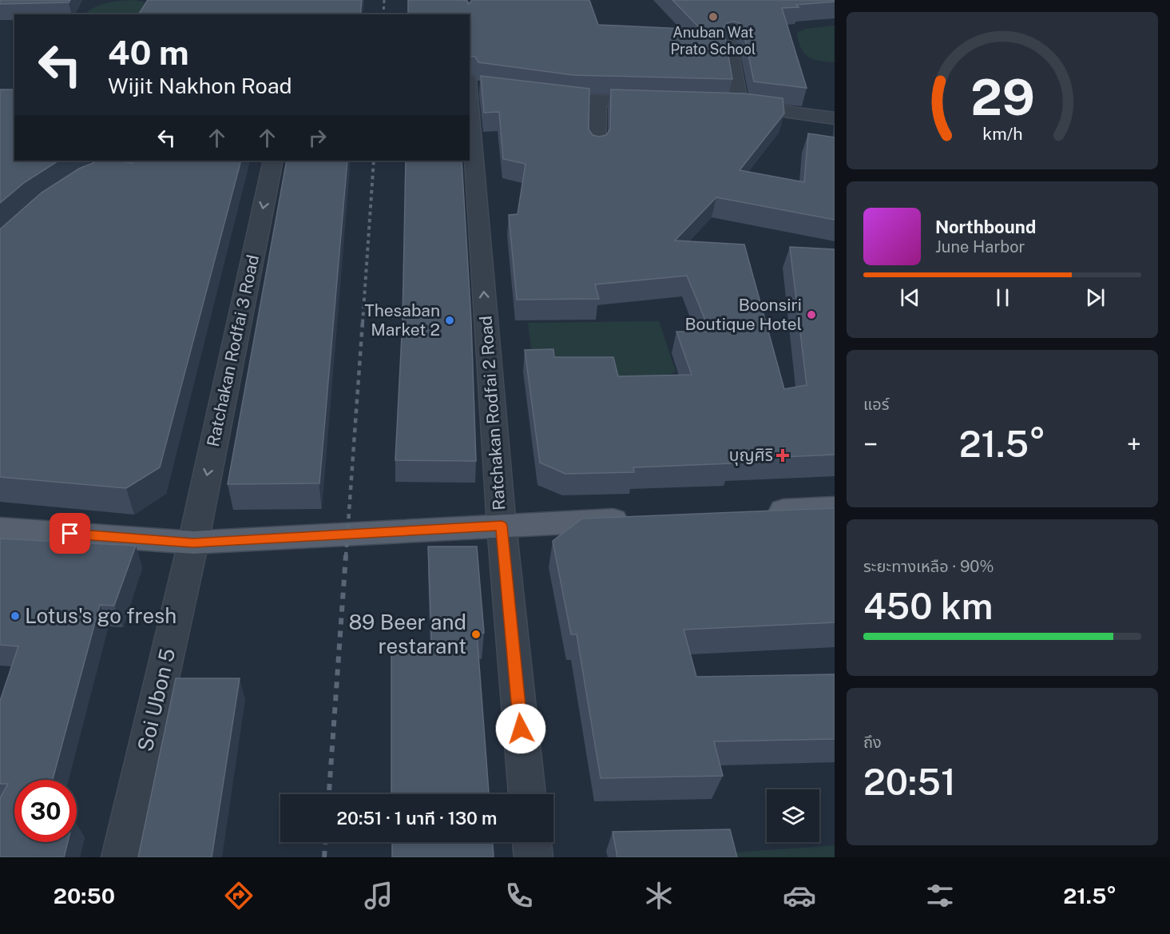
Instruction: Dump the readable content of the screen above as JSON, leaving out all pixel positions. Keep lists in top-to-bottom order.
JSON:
{
  "streets": {
    "street": ["Ratchakan Rodfai 3 Road", "Ratchakan Rodfai 2 Road", "Soi Ubon 5"]
  },
  "crossings": [
    ["Ratchakan Rodfai 3 Road", "Soi Ubon 5"]
  ],
  "one_way": ["Ratchakan Rodfai 3 Road", "Ratchakan Rodfai 2 Road"],
  "places": {
    "other": [
      "Anuban Wat Prato School",
      "Boonsiri Boutique Hotel",
      "Thesaban Market 2",
      "Lotus's go fresh",
      "89 Beer and restarant"
    ],
    "health": ["บุญศิริ"]
  },
  "page": {
    "turn": ["40 m", "Wijit Nakhon Road"],
    "song": ["Northbound", "June Harbor"],
    "tile": [
      "แอร์",
      ["ระยะทางเหลือ · 90%", "450 km"],
      ["ถึง", "20:51"]
    ],
    "heat": ["−", "21.5°", "+"],
    "limit": "30",
    "trip": "20:51 · 1 นาที · 130 m",
    "tabs": ["20:50", "21.5°"],
    "gauge": ["29", "km/h"]
  }
}
